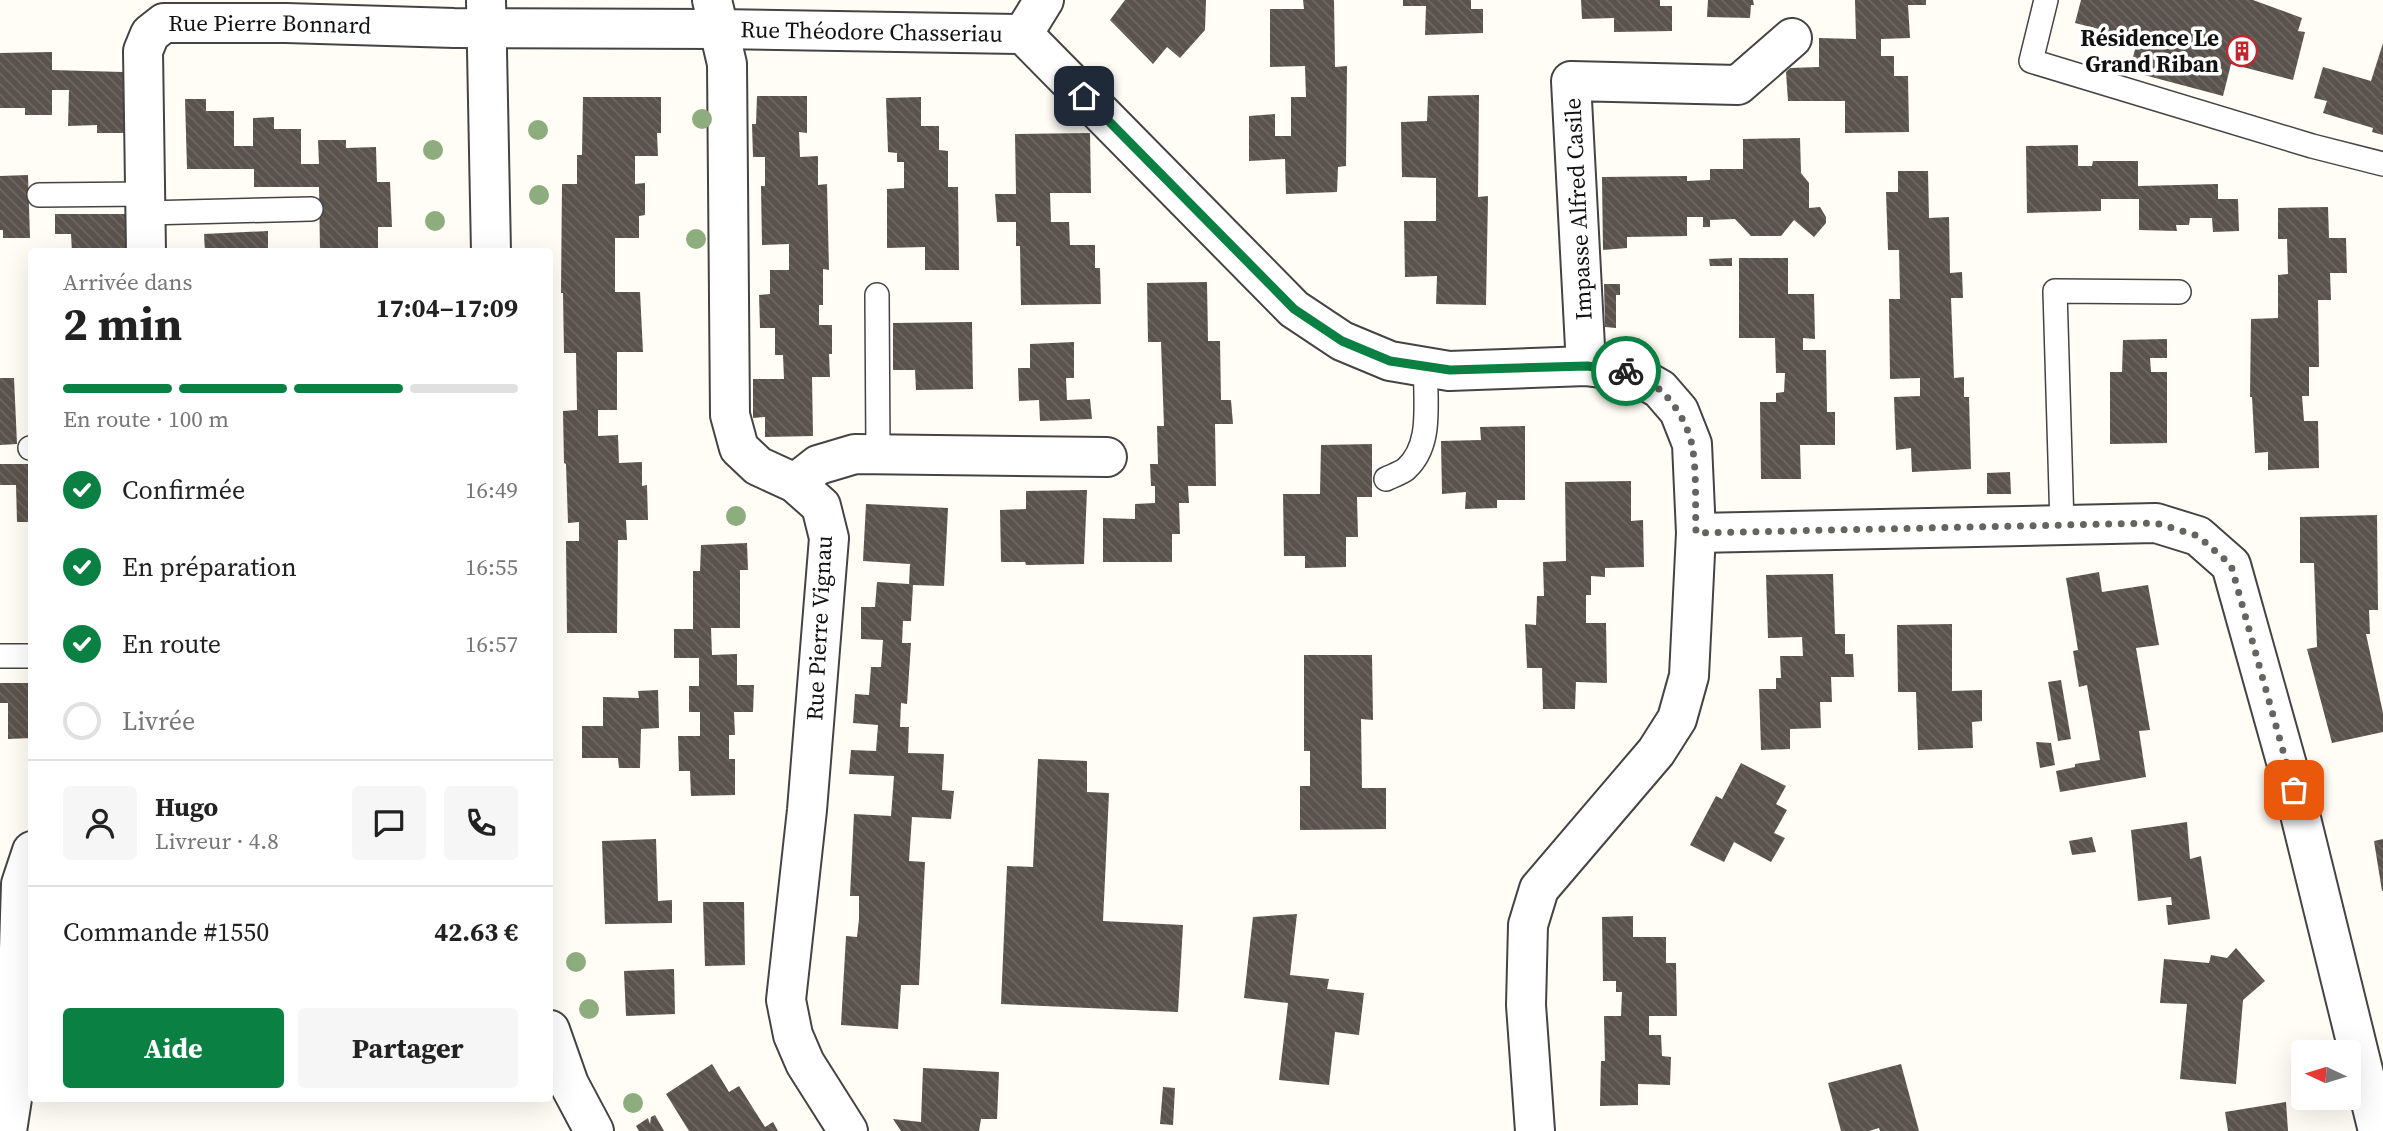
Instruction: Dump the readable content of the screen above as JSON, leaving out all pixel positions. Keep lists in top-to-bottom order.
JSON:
{
  "streets": {
    "street": [
      "Rue Pierre Bonnard",
      "Rue Théodore Chasseriau",
      "Impasse Alfred Casile",
      "Rue Pierre Vignau"
    ]
  },
  "crossings": [
    ["Rue Pierre Bonnard", "Rue Théodore Chasseriau"],
    ["Rue Théodore Chasseriau", "Impasse Alfred Casile"],
    ["Rue Théodore Chasseriau", "Rue Pierre Vignau"]
  ],
  "places": {
    "building": ["Résidence Le Grand Riban"]
  },
  "north": "left",
  "page": {
    "heading": ["2 min", "Arrivée dans", "17:04–17:09"],
    "panel": [
      "Hugo",
      "Livreur · 4.8",
      "Commande #1550",
      "42.63 €"
    ],
    "bar": "En route · 100 m",
    "list": [
      ["Confirmée", "16:49"],
      ["En préparation", "16:55"],
      ["En route", "16:57"],
      "Livrée"
    ],
    "buttons": ["Aide", "Partager"]
  }
}
